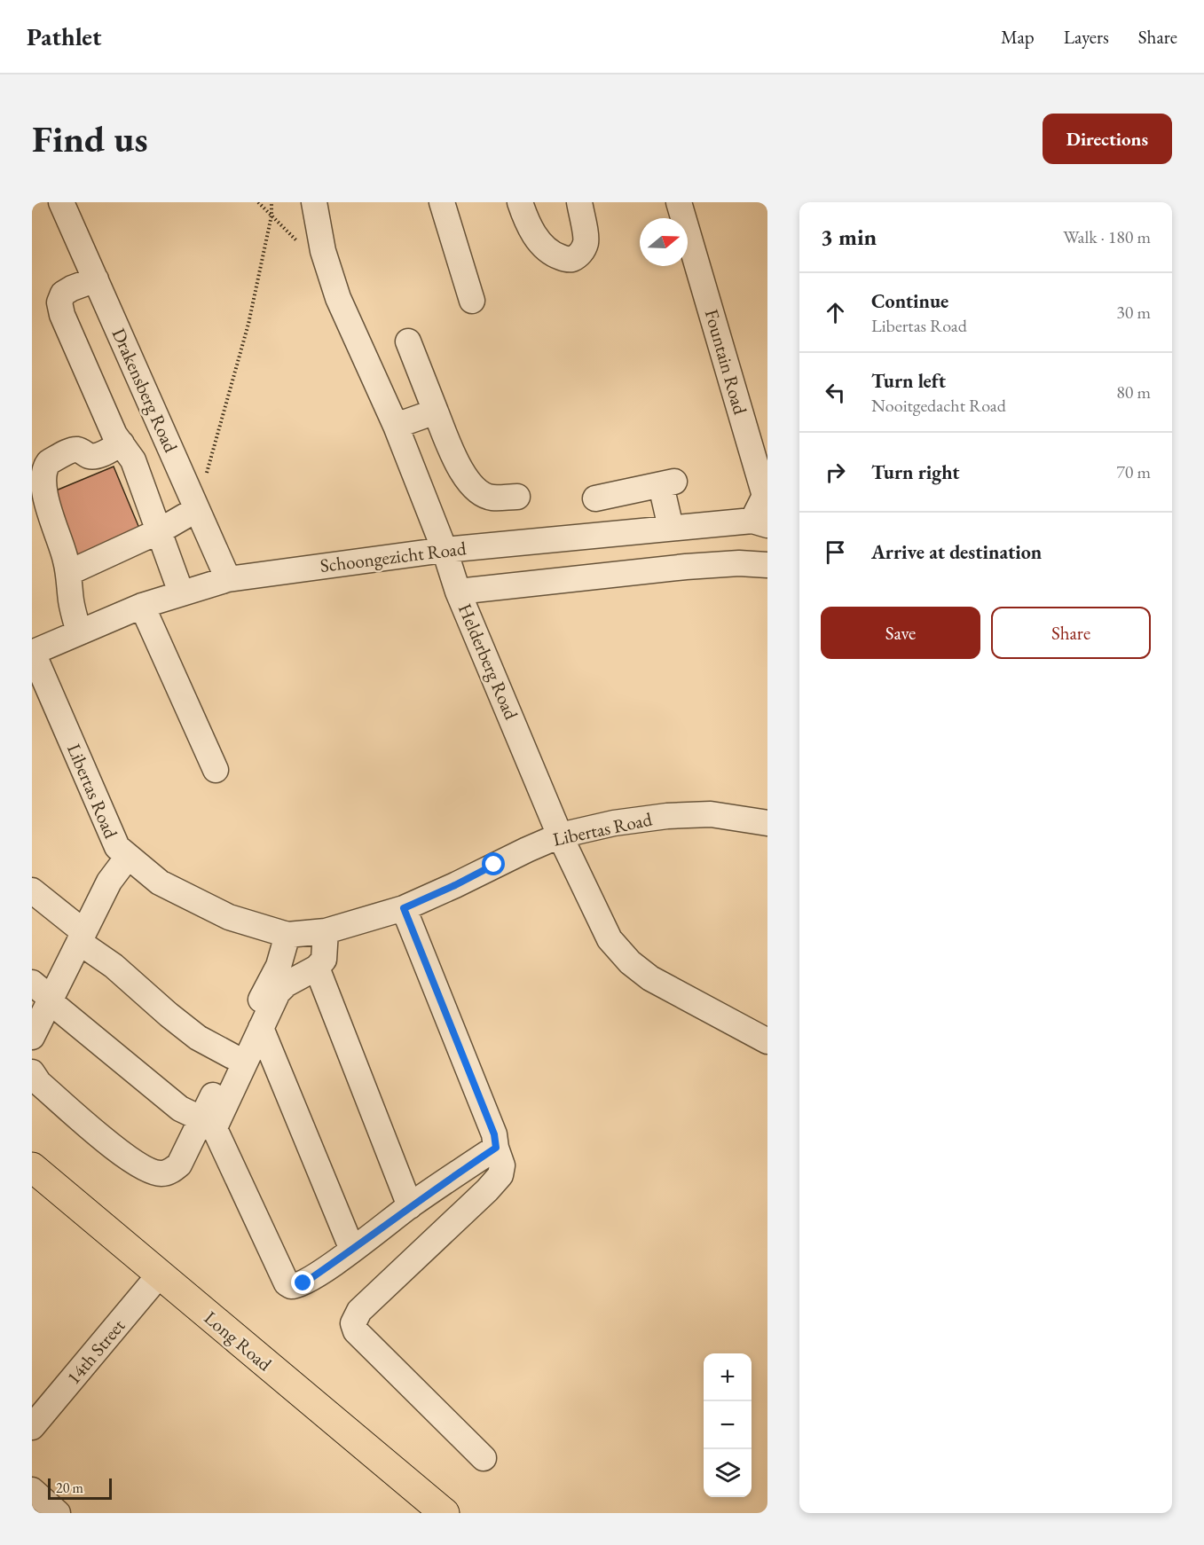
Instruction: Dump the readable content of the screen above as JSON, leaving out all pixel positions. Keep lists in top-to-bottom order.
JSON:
{
  "streets": {
    "main road": ["Long Road"],
    "street": [
      "Fountain Road",
      "Drakensberg Road",
      "Schoongezicht Road",
      "Helderberg Road",
      "Libertas Road",
      "14th Street"
    ]
  },
  "crossings": [
    ["Fountain Road", "Schoongezicht Road"],
    ["Drakensberg Road", "Schoongezicht Road"],
    ["Schoongezicht Road", "Helderberg Road"],
    ["Schoongezicht Road", "Libertas Road"],
    ["Helderberg Road", "Libertas Road"],
    ["Long Road", "14th Street"]
  ],
  "scale_bar": "20 m",
  "north": "right",
  "page": {
    "header": "Pathlet",
    "nav": ["Map", "Layers", "Share"],
    "buttons": [
      "Directions",
      ["Save", "Share"]
    ],
    "title": "Find us",
    "heading": ["3 min", "Walk · 180 m"],
    "list": [
      ["Continue", "Libertas Road", "30 m"],
      ["Turn left", "Nooitgedacht Road", "80 m"],
      ["Turn right", "70 m"],
      "Arrive at destination"
    ],
    "map_buttons": ["+", "−"],
    "scale": "20 m"
  }
}
